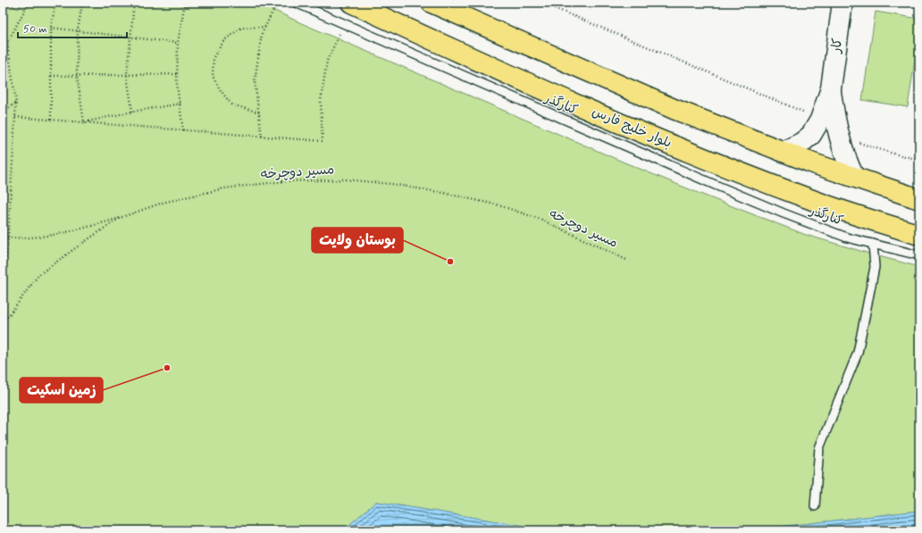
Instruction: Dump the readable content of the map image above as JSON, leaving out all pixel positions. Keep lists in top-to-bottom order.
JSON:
{
  "streets": {
    "main road": ["بلوار خلیج فارس"],
    "street": ["کار"],
    "lane": ["کنارگذر"],
    "path": ["مسیر دوچرخه"]
  },
  "places": ["بوستان ولایت", "زمین اسکیت"],
  "scale_bar": "50 m"
}
